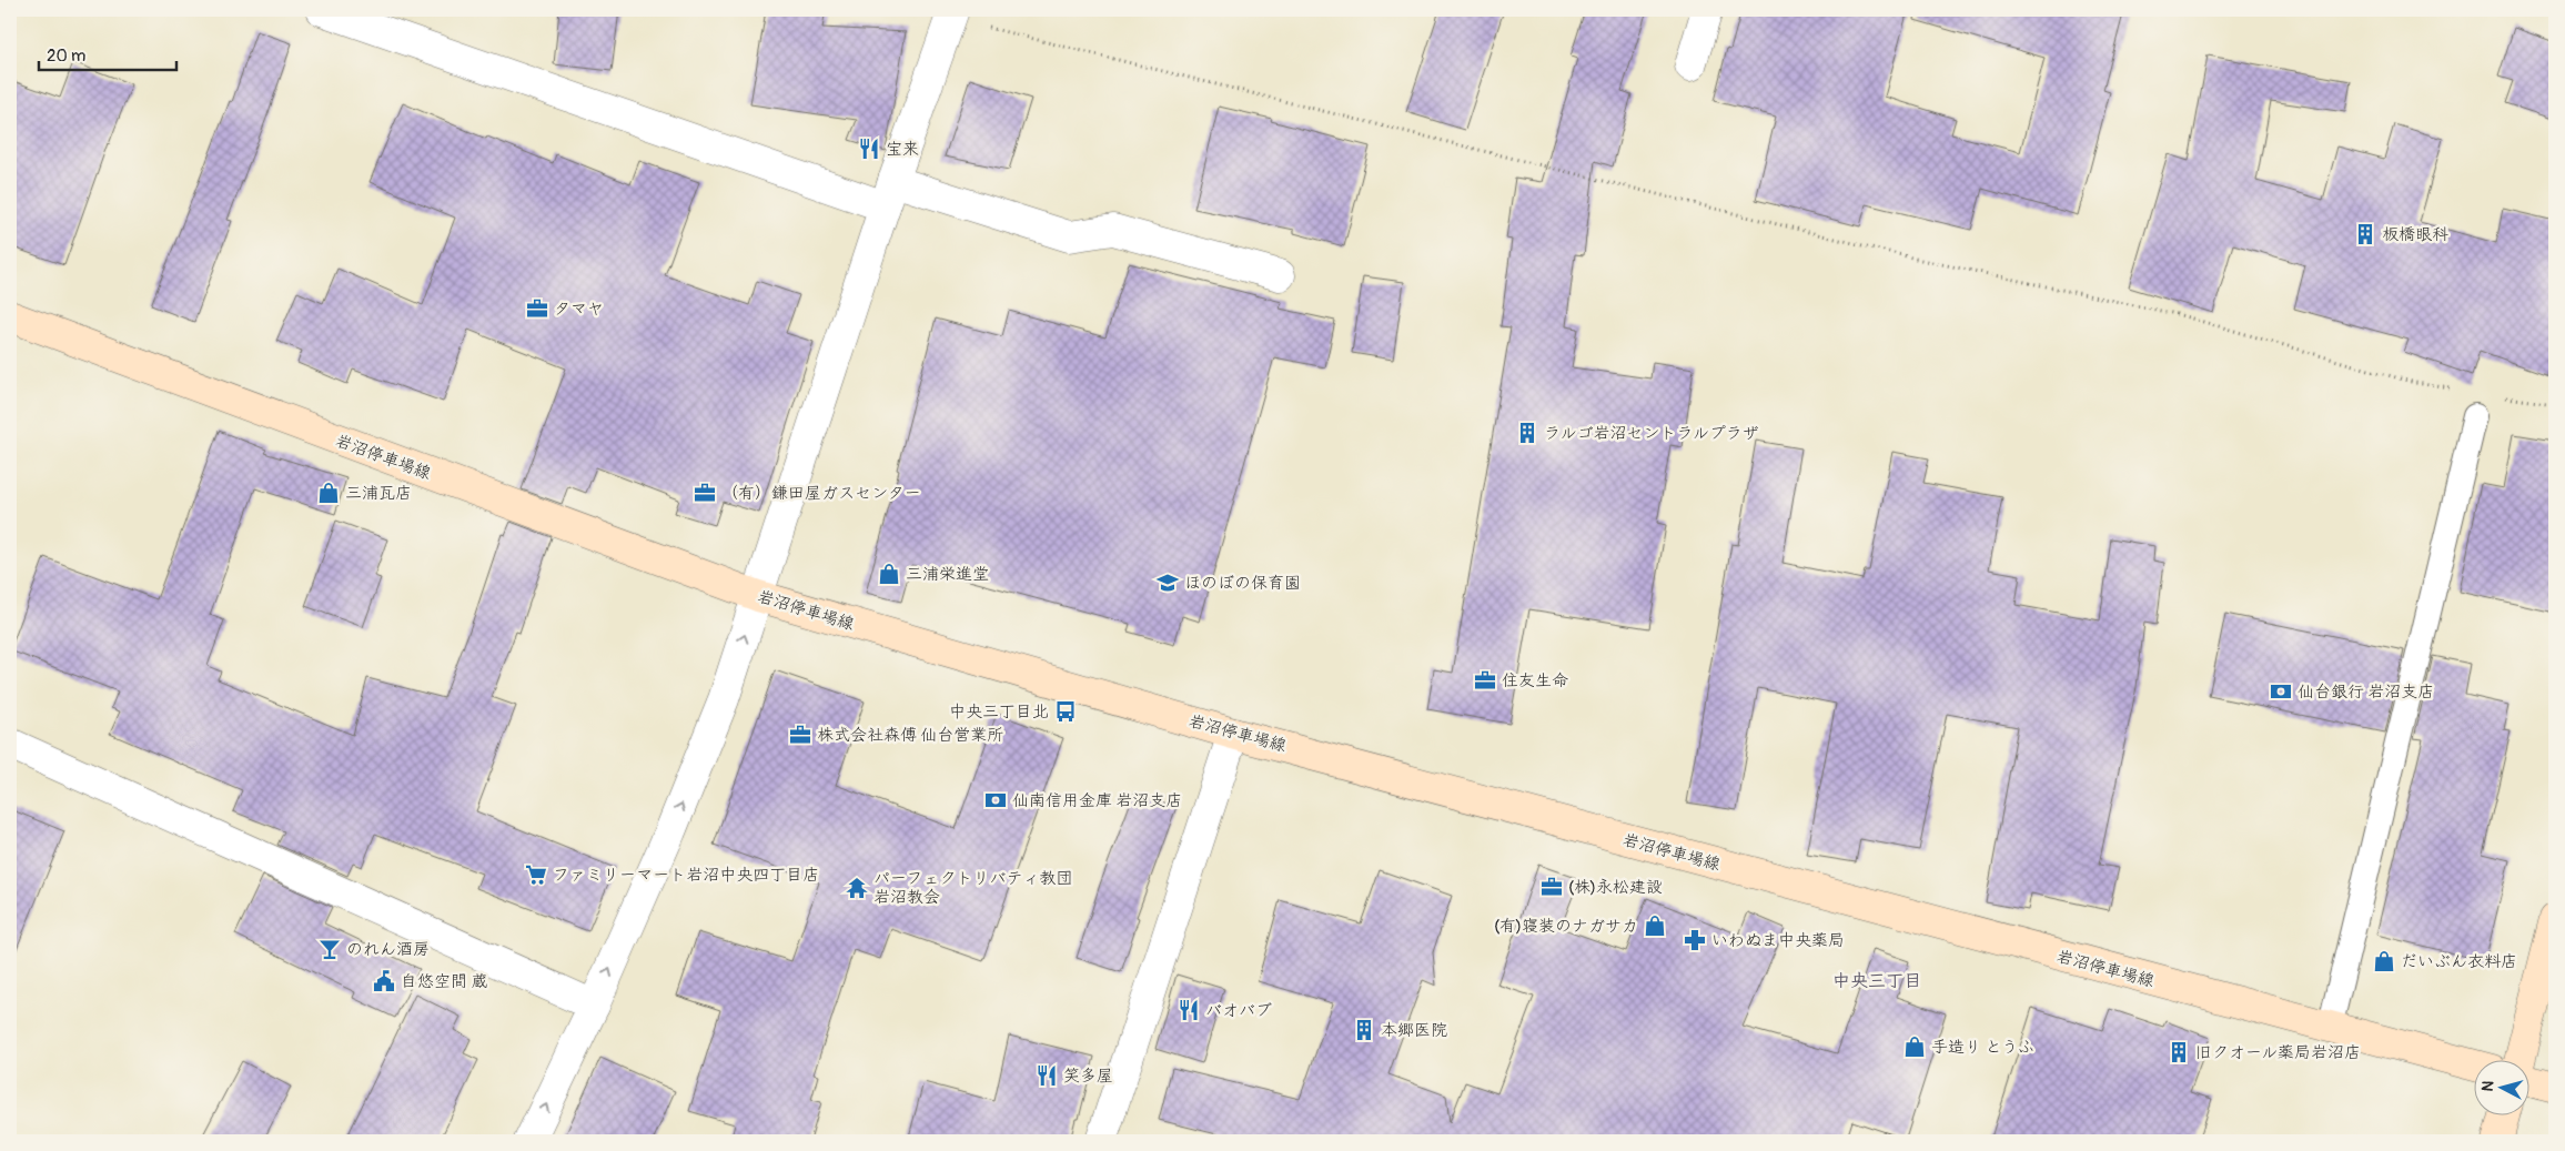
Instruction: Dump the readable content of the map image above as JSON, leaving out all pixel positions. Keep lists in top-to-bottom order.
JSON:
{
  "streets": {
    "main road": ["岩沼停車場線"]
  },
  "districts": ["中央三丁目"],
  "places": {
    "restaurant": ["宝来", "バオバブ", "笑多屋"],
    "building": [
      "板橋眼科",
      "ラルゴ岩沼セントラルプラザ",
      "本郷医院",
      "旧クオール薬局岩沼店"
    ],
    "office": [
      "タマヤ",
      "（有）鎌田屋ガスセンター",
      "住友生命",
      "株式会社森傅 仙台営業所",
      "(株)永松建設"
    ],
    "shop": [
      "三浦瓦店",
      "三浦栄進堂",
      "(有)寝装のナガサカ",
      "だいぶん衣料店",
      "手造り とうふ"
    ],
    "school or university": ["ほのぼの保育園"],
    "bank": ["仙台銀行 岩沼支店", "仙南信用金庫 岩沼支店"],
    "bus stop": ["中央三丁目北"],
    "supermarket": ["ファミリーマート岩沼中央四丁目店"],
    "temple": ["パーフェクトリバティ教団 岩沼教会"],
    "pharmacy": ["いわぬま中央薬局"],
    "bar": ["のれん酒房"],
    "public building": ["自悠空間 蔵"]
  },
  "scale_bar": "20 m",
  "north": "left"
}
